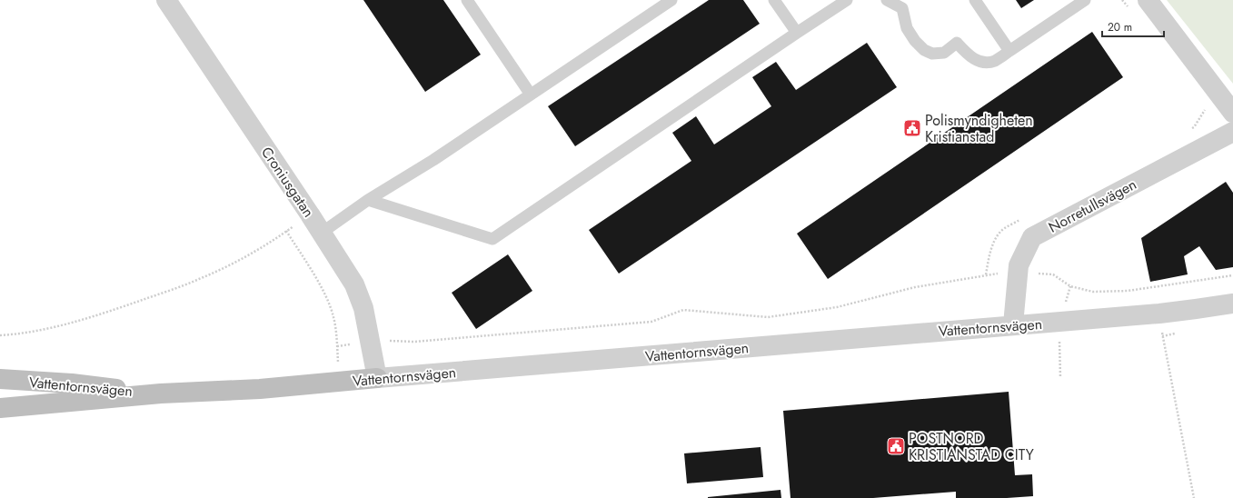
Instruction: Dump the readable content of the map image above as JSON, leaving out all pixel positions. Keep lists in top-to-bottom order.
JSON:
{
  "streets": {
    "main road": ["Vattentornsvägen"],
    "street": ["Croniusgatan", "Norretullsvägen"]
  },
  "crossings": [
    ["Croniusgatan", "Vattentornsvägen"],
    ["Norretullsvägen", "Vattentornsvägen"]
  ],
  "places": {
    "public building": ["Polismyndigheten Kristianstad", "POSTNORD KRISTIANSTAD CITY"]
  },
  "scale_bar": "20 m"
}
